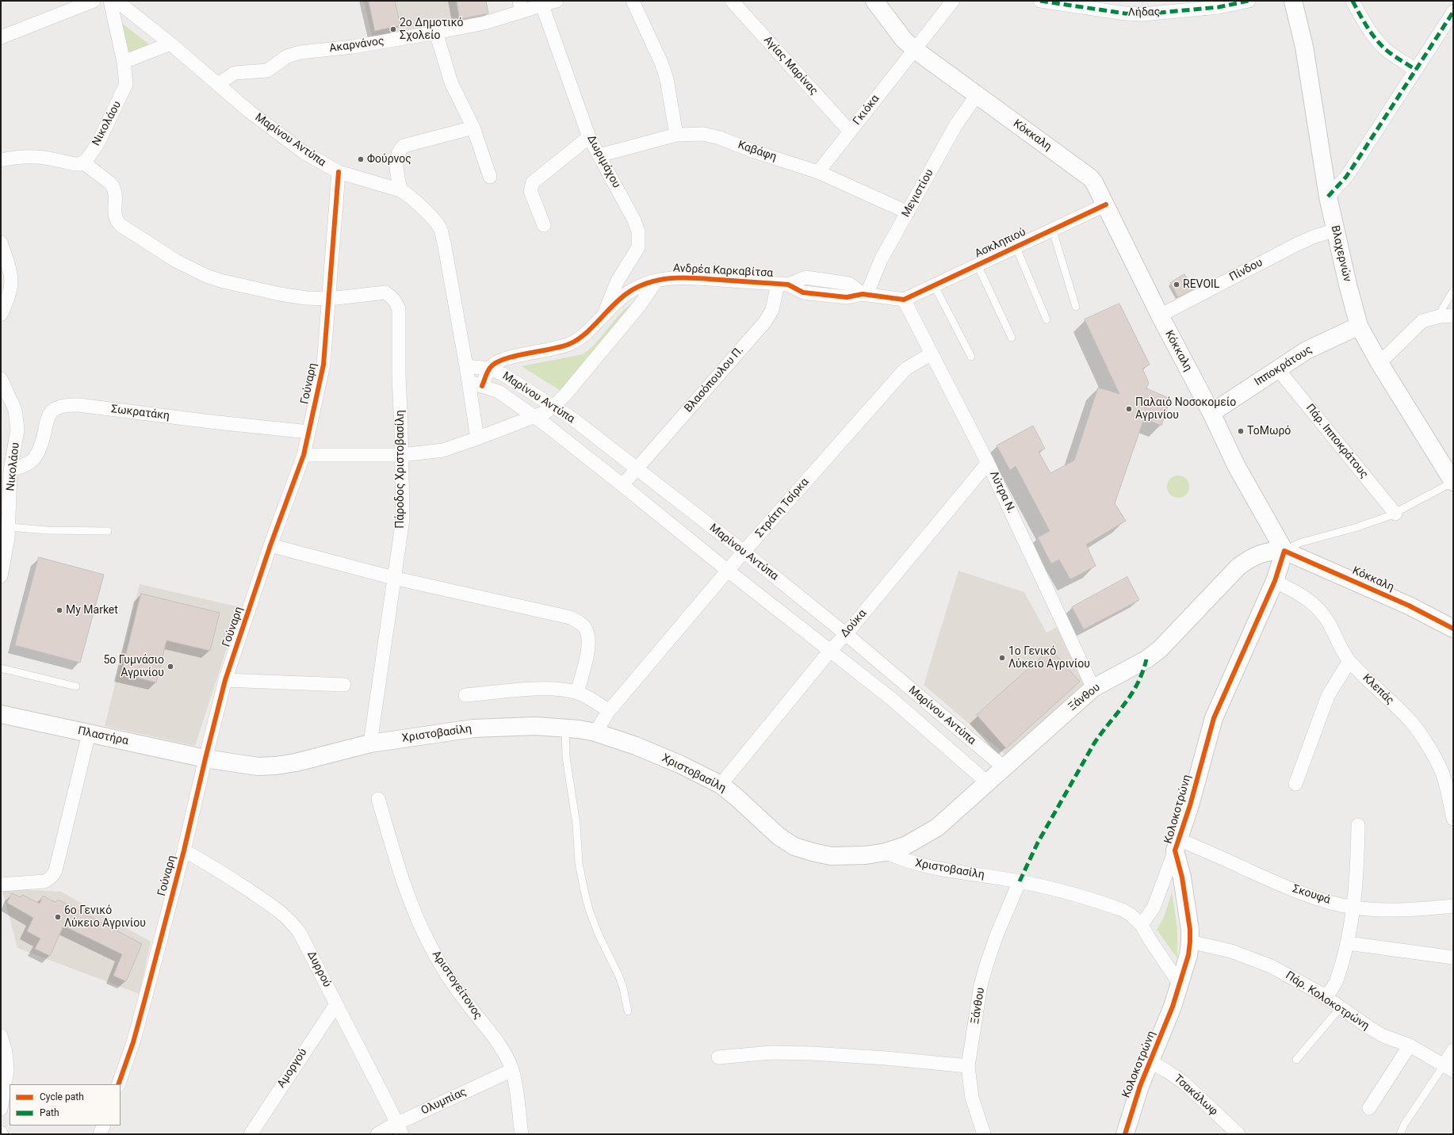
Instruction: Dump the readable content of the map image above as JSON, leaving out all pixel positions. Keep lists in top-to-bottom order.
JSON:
{
  "streets": {
    "main road": [
      "Κόκκαλη",
      "Βλαχερνών",
      "Ιπποκράτους",
      "Ξάνθου",
      "Χριστοβασίλη",
      "Πλαστήρα",
      "Κολοκοτρώνη"
    ],
    "street": [
      "Λήδας",
      "Ακαρνάνος",
      "Αγίας Μαρίνας",
      "Γκιόκα",
      "Νικολάου",
      "Μαρίνου Αντύπα",
      "Καβάφη",
      "Δωριμάχου",
      "Μεγιστίου",
      "Ασκληπιού",
      "Πίνδου",
      "Ανδρέα Καρκαβίτσα",
      "Βλασόπουλου Π.",
      "Γούναρη",
      "Σωκρατάκη",
      "Πάρ. Ιπποκράτους",
      "Πάροδος Χριστοβασίλη",
      "Λύτρα Ν.",
      "Στράτη Τσίρκα",
      "Δούκα",
      "Κλεπάς",
      "Σκουφά",
      "Δυρρού",
      "Αριστογείτονος",
      "Πάρ. Κολοκοτρώνη",
      "Αμοργού",
      "Τσακάλωφ",
      "Ολυμπίας"
    ]
  },
  "crossings": [
    ["Ακαρνάνος", "Μαρίνου Αντύπα"],
    ["Ακαρνάνος", "Δωριμάχου"],
    ["Αγίας Μαρίνας", "Γκιόκα"],
    ["Γκιόκα", "Κόκκαλη"],
    ["Γκιόκα", "Καβάφη"],
    ["Νικολάου", "Σωκρατάκη"],
    ["Νικολάου", "Πάροδος Χριστοβασίλη"],
    ["Κόκκαλη", "Μεγιστίου"],
    ["Κόκκαλη", "Ασκληπιού"],
    ["Κόκκαλη", "Πίνδου"],
    ["Κόκκαλη", "Ιπποκράτους"],
    ["Κόκκαλη", "Ξάνθου"],
    ["Κόκκαλη", "Κολοκοτρώνη"],
    ["Μαρίνου Αντύπα", "Ανδρέα Καρκαβίτσα"],
    ["Μαρίνου Αντύπα", "Βλασόπουλου Π."],
    ["Μαρίνου Αντύπα", "Γούναρη"],
    ["Μαρίνου Αντύπα", "Στράτη Τσίρκα"],
    ["Μαρίνου Αντύπα", "Δούκα"],
    ["Μαρίνου Αντύπα", "Ξάνθου"],
    ["Καβάφη", "Δωριμάχου"],
    ["Καβάφη", "Μεγιστίου"],
    ["Δωριμάχου", "Ανδρέα Καρκαβίτσα"],
    ["Μεγιστίου", "Ανδρέα Καρκαβίτσα"],
    ["Ασκληπιού", "Ανδρέα Καρκαβίτσα"],
    ["Ασκληπιού", "Λύτρα Ν."],
    ["Βλαχερνών", "Πίνδου"],
    ["Βλαχερνών", "Ιπποκράτους"],
    ["Ανδρέα Καρκαβίτσα", "Βλασόπουλου Π."],
    ["Ανδρέα Καρκαβίτσα", "Λύτρα Ν."],
    ["Ιπποκράτους", "Πάρ. Ιπποκράτους"],
    ["Γούναρη", "Σωκρατάκη"],
    ["Γούναρη", "Πάροδος Χριστοβασίλη"],
    ["Γούναρη", "Χριστοβασίλη"],
    ["Γούναρη", "Πλαστήρα"],
    ["Γούναρη", "Δυρρού"],
    ["Πάροδος Χριστοβασίλη", "Χριστοβασίλη"],
    ["Λύτρα Ν.", "Στράτη Τσίρκα"],
    ["Λύτρα Ν.", "Δούκα"],
    ["Λύτρα Ν.", "Ξάνθου"],
    ["Στράτη Τσίρκα", "Χριστοβασίλη"],
    ["Δούκα", "Χριστοβασίλη"],
    ["Κλεπάς", "Κολοκοτρώνη"],
    ["Ξάνθου", "Χριστοβασίλη"],
    ["Ξάνθου", "Κολοκοτρώνη"],
    ["Χριστοβασίλη", "Πλαστήρα"],
    ["Χριστοβασίλη", "Κολοκοτρώνη"],
    ["Κολοκοτρώνη", "Σκουφά"],
    ["Κολοκοτρώνη", "Πάρ. Κολοκοτρώνη"],
    ["Κολοκοτρώνη", "Τσακάλωφ"],
    ["Δυρρού", "Αμοργού"],
    ["Δυρρού", "Ολυμπίας"],
    ["Αριστογείτονος", "Ολυμπίας"]
  ],
  "places": [
    "2ο Δημοτικό Σχολείο",
    "Φούρνος",
    "REVOIL",
    "Παλαιό Νοσοκομείο Αγρινίου",
    "ΤοΜωρό",
    "My Market",
    "1ο Γενικό Λύκειο Αγρινίου",
    "5ο Γυμνάσιο Αγρινίου",
    "6ο Γενικό Λύκειο Αγρινίου"
  ],
  "legend": ["Cycle path", "Path"]
}
